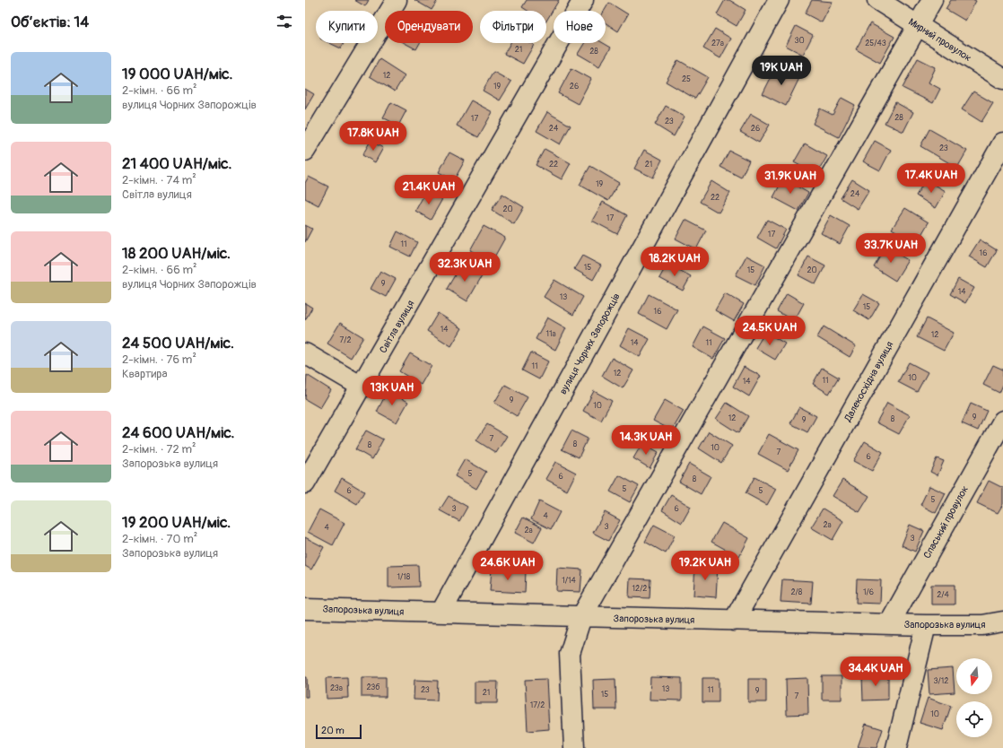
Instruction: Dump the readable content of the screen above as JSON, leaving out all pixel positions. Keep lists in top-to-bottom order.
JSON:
{
  "streets": {
    "street": [
      "Мирний провулок",
      "Світла вулиця",
      "вулиця Чорних Запорожців",
      "Далекосхідна вулиця",
      "Спаський провулок",
      "Запорозька вулиця"
    ]
  },
  "crossings": [
    ["вулиця Чорних Запорожців", "Запорозька вулиця"],
    ["Далекосхідна вулиця", "Запорозька вулиця"],
    ["Спаський провулок", "Запорозька вулиця"]
  ],
  "house_numbers": [
    "30",
    "27а",
    "25/43",
    "21",
    "28",
    "12",
    "25",
    "19",
    "26",
    "28",
    "17",
    "23",
    "24",
    "26",
    "23",
    "22",
    "21",
    "19",
    "24",
    "22",
    "20",
    "17",
    "17",
    "11",
    "16",
    "15",
    "15",
    "20",
    "9",
    "14",
    "13",
    "15",
    "16",
    "14",
    "11а",
    "12",
    "7/2",
    "14",
    "11",
    "11",
    "12",
    "10",
    "11",
    "14",
    "9",
    "10",
    "9",
    "12",
    "8",
    "9",
    "7",
    "8",
    "8",
    "10",
    "7",
    "6",
    "5",
    "6",
    "8",
    "5",
    "6",
    "5",
    "5",
    "3",
    "6",
    "4",
    "2а",
    "3",
    "4",
    "2а",
    "3",
    "1/18",
    "1/14",
    "12/2",
    "2/8",
    "1/6",
    "2/4",
    "3/12",
    "23б",
    "23а",
    "13",
    "23",
    "11",
    "9",
    "21",
    "15",
    "7",
    "17/2",
    "10"
  ],
  "scale_bar": "20 m",
  "north": "bottom",
  "page": {
    "heading": "Об’єктів: 14",
    "chip": [
      "Купити",
      "Орендувати",
      "Фільтри",
      "Нове"
    ],
    "list": [
      {
        "name": "19 000 UAH/міс.",
        "note": "2-кімн. · 66 m² · вулиця Чорних Запорожців"
      },
      {
        "name": "21 400 UAH/міс.",
        "note": "2-кімн. · 74 m² · Світла вулиця"
      },
      {
        "name": "18 200 UAH/міс.",
        "note": "2-кімн. · 66 m² · вулиця Чорних Запорожців"
      },
      {
        "name": "24 500 UAH/міс.",
        "note": "2-кімн. · 76 m² · Квартира"
      },
      {
        "name": "24 600 UAH/міс.",
        "note": "2-кімн. · 72 m² · Запорозька вулиця"
      },
      {
        "name": "19 200 UAH/міс.",
        "note": "2-кімн. · 70 m² · Запорозька вулиця"
      }
    ],
    "price": [
      "19K UAH",
      "17.8K UAH",
      "17.4K UAH",
      "31.9K UAH",
      "21.4K UAH",
      "33.7K UAH",
      "18.2K UAH",
      "32.3K UAH",
      "24.5K UAH",
      "13K UAH",
      "14.3K UAH",
      "24.6K UAH",
      "19.2K UAH",
      "34.4K UAH"
    ],
    "scale": "20 m"
  }
}
